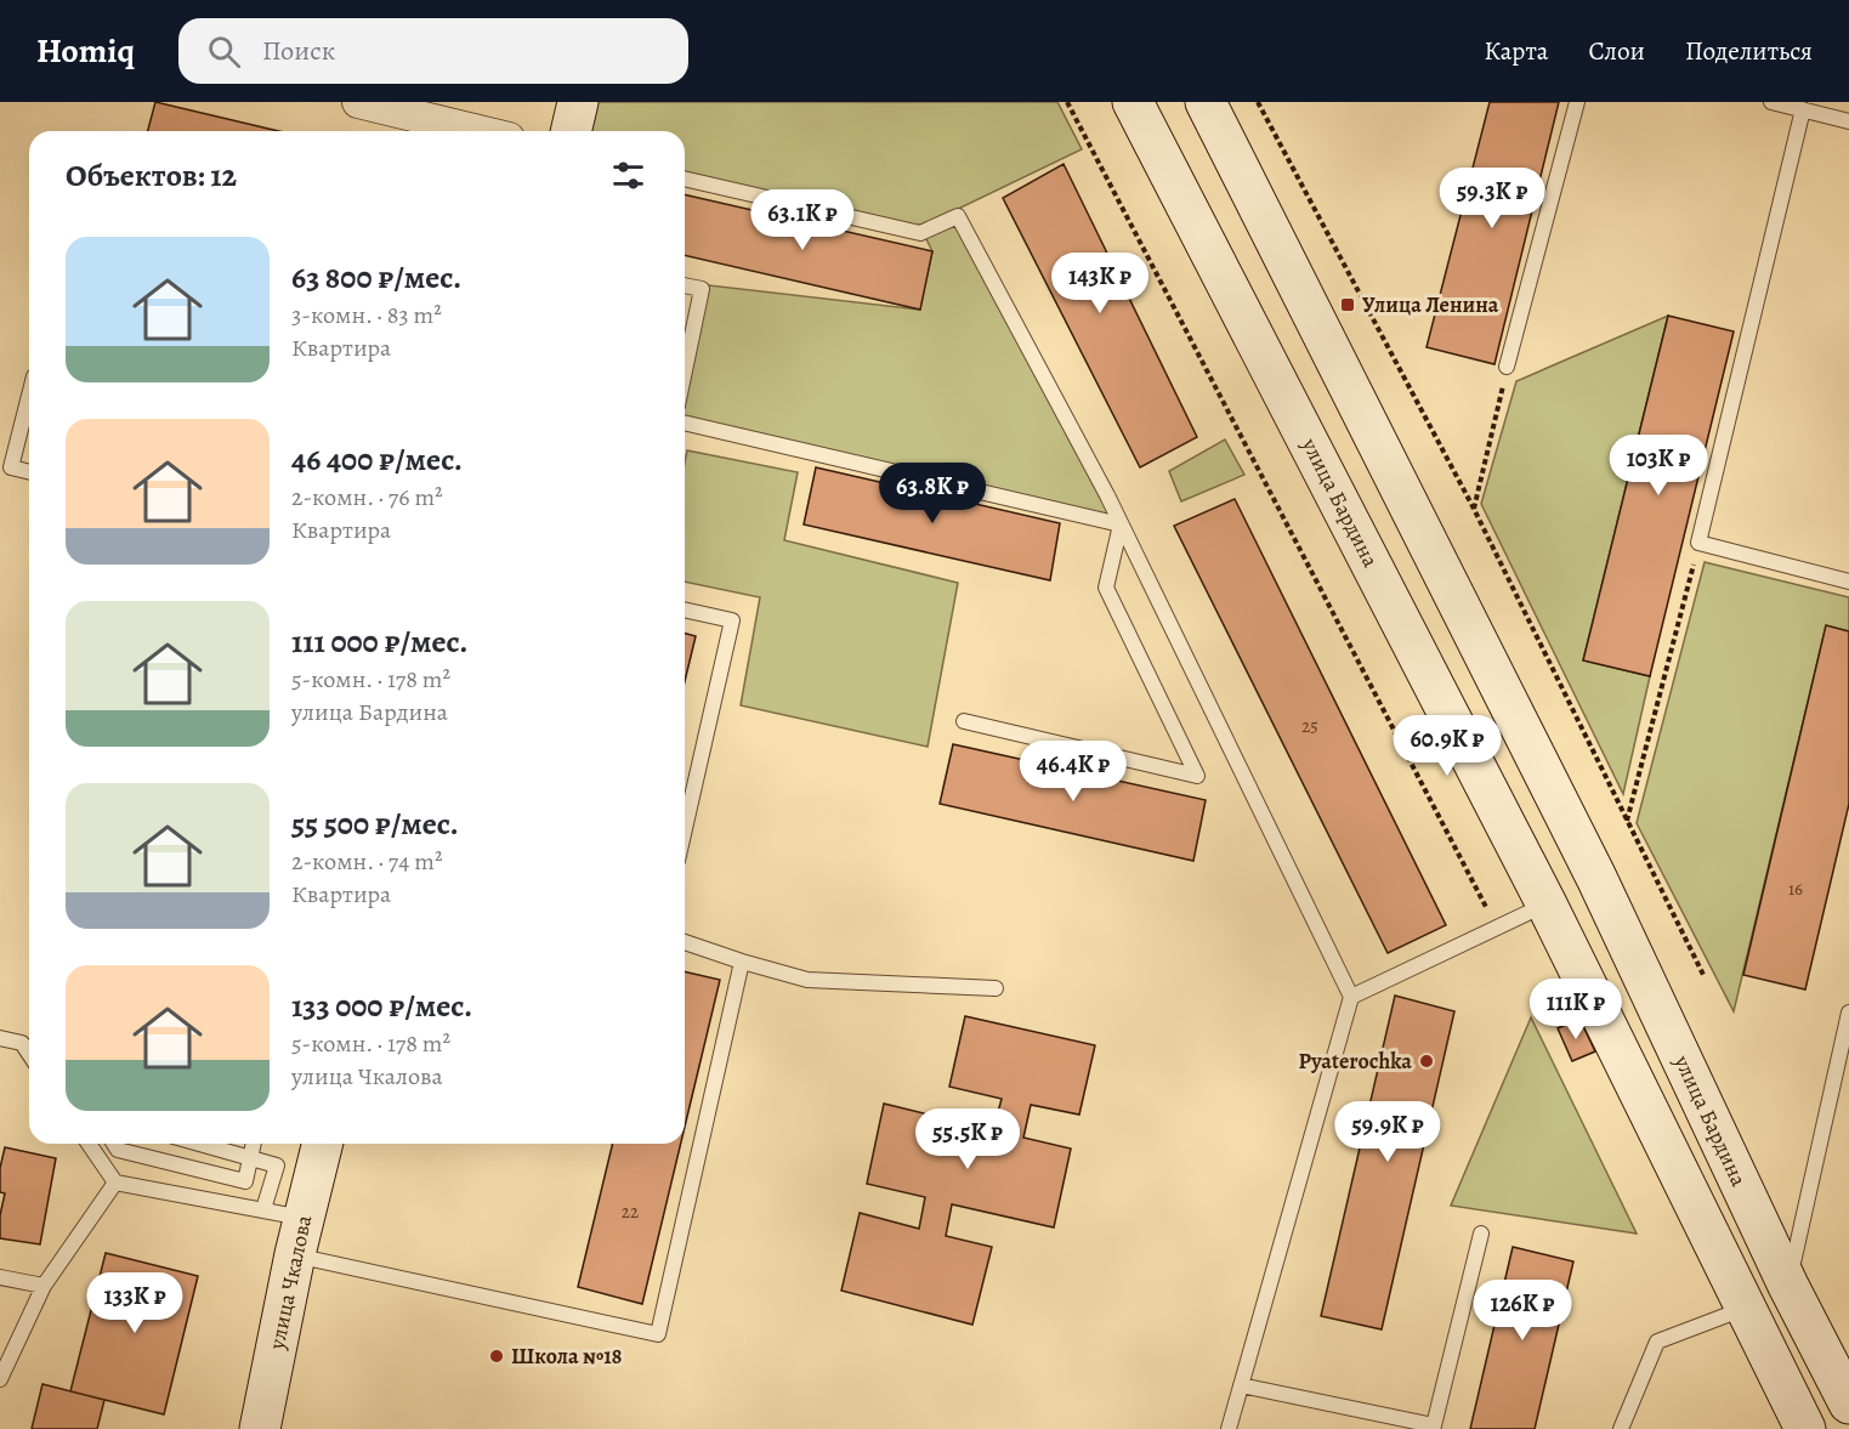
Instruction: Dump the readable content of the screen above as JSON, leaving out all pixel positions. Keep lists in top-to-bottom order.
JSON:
{
  "streets": {
    "main road": ["улица Бардина", "улица Чкалова"]
  },
  "places": {
    "transit": ["Улица Ленина"],
    "other": ["Pyaterochka", "Школа №18"]
  },
  "house_numbers": ["25", "16", "22"],
  "page": {
    "header": "Homiq",
    "search": "Поиск",
    "nav": ["Карта", "Слои", "Поделиться"],
    "heading": "Объектов: 12",
    "price": [
      "59.3K ₽",
      "63.1K ₽",
      "143K ₽",
      "103K ₽",
      "63.8K ₽",
      "60.9K ₽",
      "46.4K ₽",
      "111K ₽",
      "59.9K ₽",
      "55.5K ₽",
      "133K ₽",
      "126K ₽"
    ],
    "list": [
      {
        "name": "63 800 ₽/мес.",
        "note": "3-комн. · 83 m² · Квартира"
      },
      {
        "name": "46 400 ₽/мес.",
        "note": "2-комн. · 76 m² · Квартира"
      },
      {
        "name": "111 000 ₽/мес.",
        "note": "5-комн. · 178 m² · улица Бардина"
      },
      {
        "name": "55 500 ₽/мес.",
        "note": "2-комн. · 74 m² · Квартира"
      },
      {
        "name": "133 000 ₽/мес.",
        "note": "5-комн. · 178 m² · улица Чкалова"
      }
    ]
  }
}
